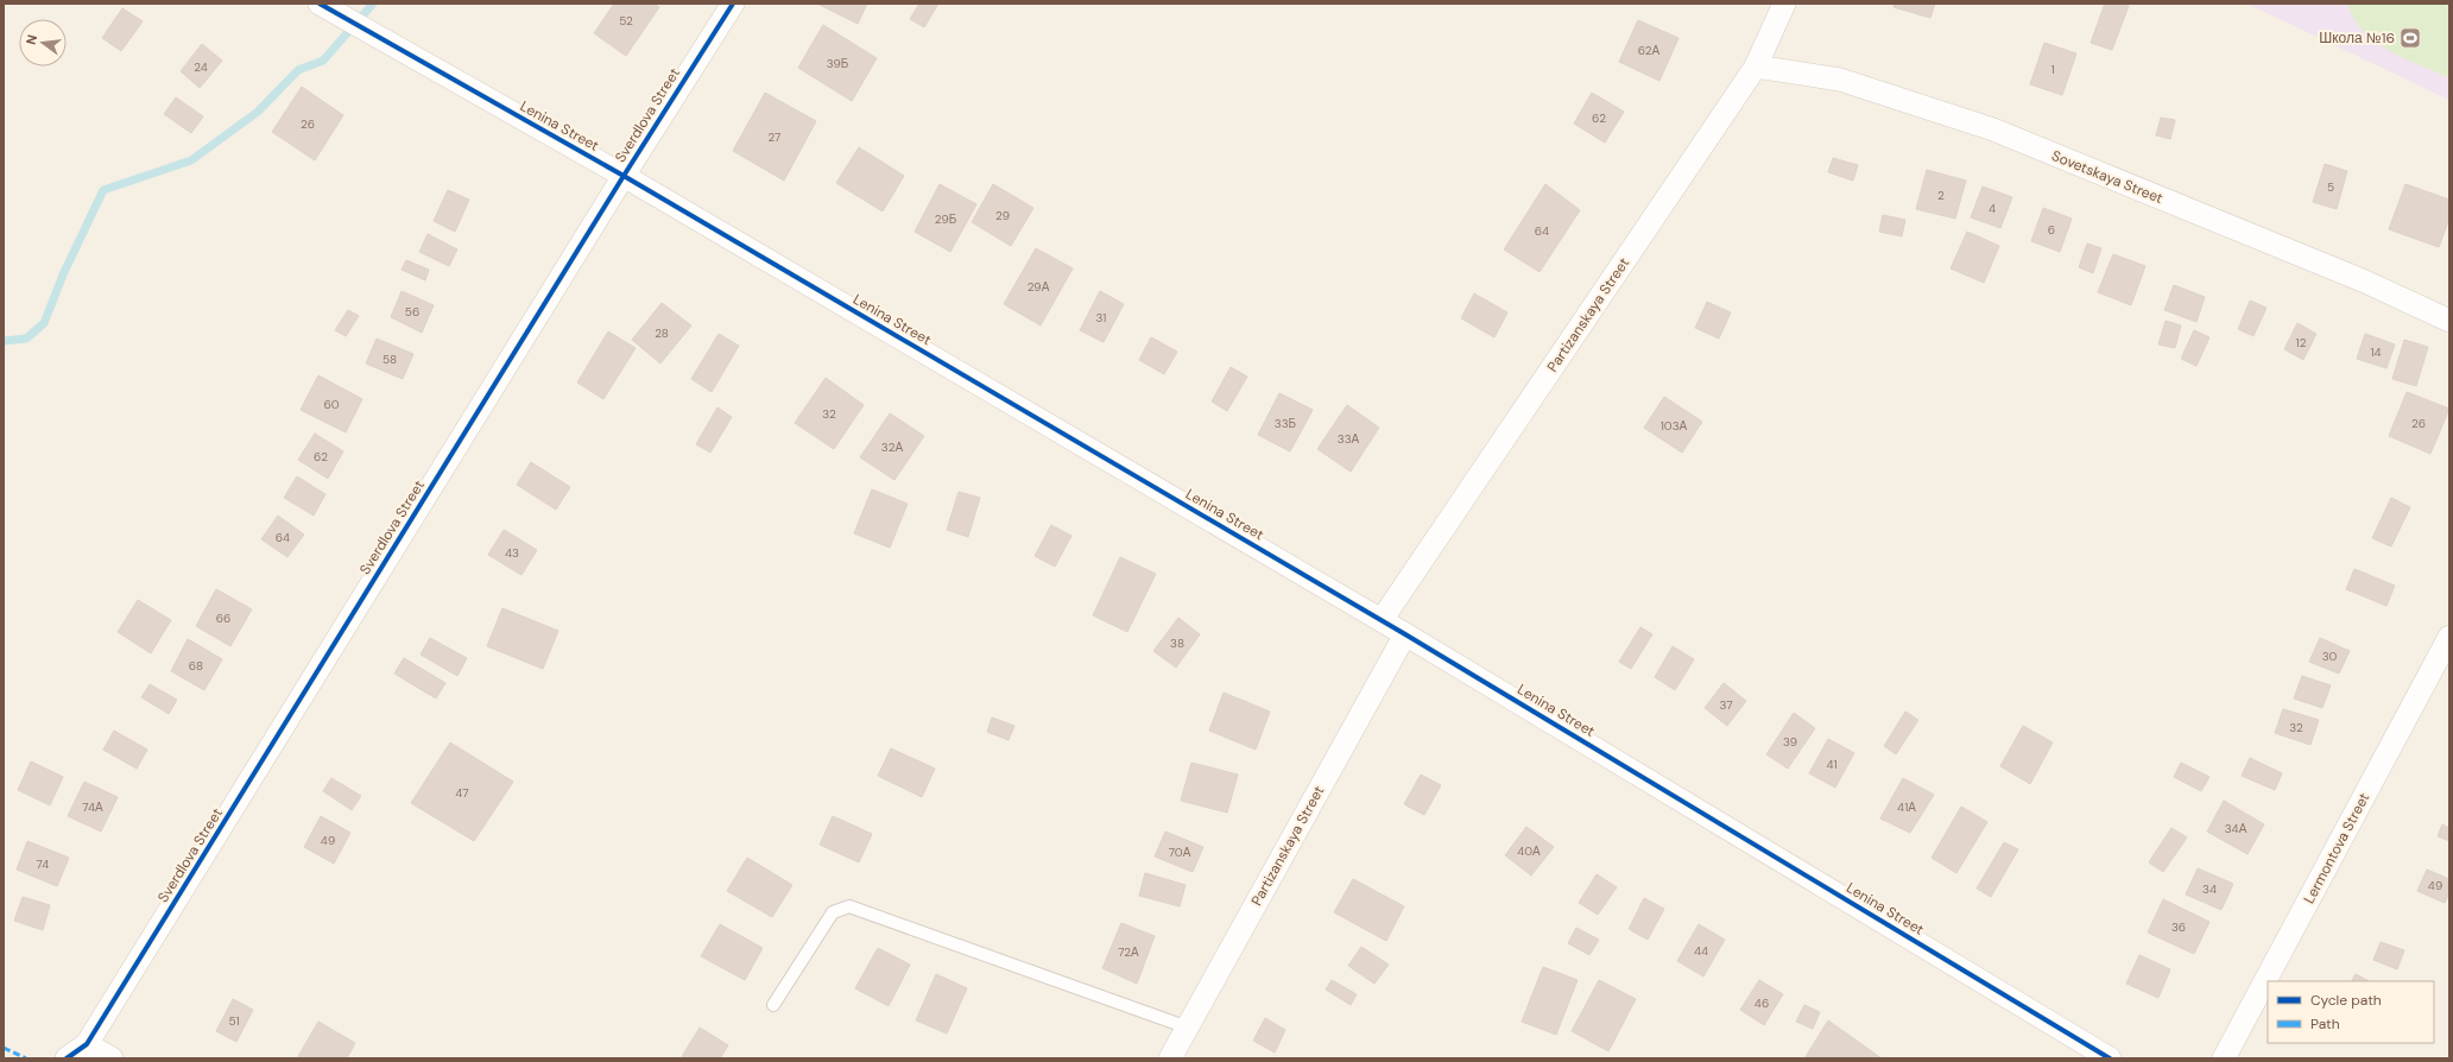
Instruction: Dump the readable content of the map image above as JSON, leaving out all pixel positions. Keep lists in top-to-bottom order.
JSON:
{
  "streets": {
    "street": [
      "Sverdlova Street",
      "Lenina Street",
      "Sovetskaya Street",
      "Partizanskaya Street",
      "Lermontova Street"
    ]
  },
  "crossings": [
    ["Sverdlova Street", "Lenina Street"],
    ["Lenina Street", "Partizanskaya Street"],
    ["Sovetskaya Street", "Partizanskaya Street"]
  ],
  "places": {
    "sports": ["Школа №16"]
  },
  "house_numbers": [
    "52",
    "62А",
    "39Б",
    "24",
    "1",
    "62",
    "26",
    "27",
    "5",
    "2",
    "4",
    "29",
    "29Б",
    "6",
    "64",
    "29А",
    "56",
    "31",
    "28",
    "12",
    "14",
    "58",
    "60",
    "32",
    "33Б",
    "26",
    "103А",
    "33А",
    "32А",
    "62",
    "64",
    "43",
    "66",
    "38",
    "30",
    "68",
    "37",
    "32",
    "39",
    "41",
    "47",
    "74А",
    "41А",
    "34А",
    "49",
    "40А",
    "70А",
    "74",
    "49",
    "34",
    "36",
    "44",
    "72А",
    "46",
    "51"
  ],
  "legend": ["Cycle path", "Path"],
  "north": "left"
}
